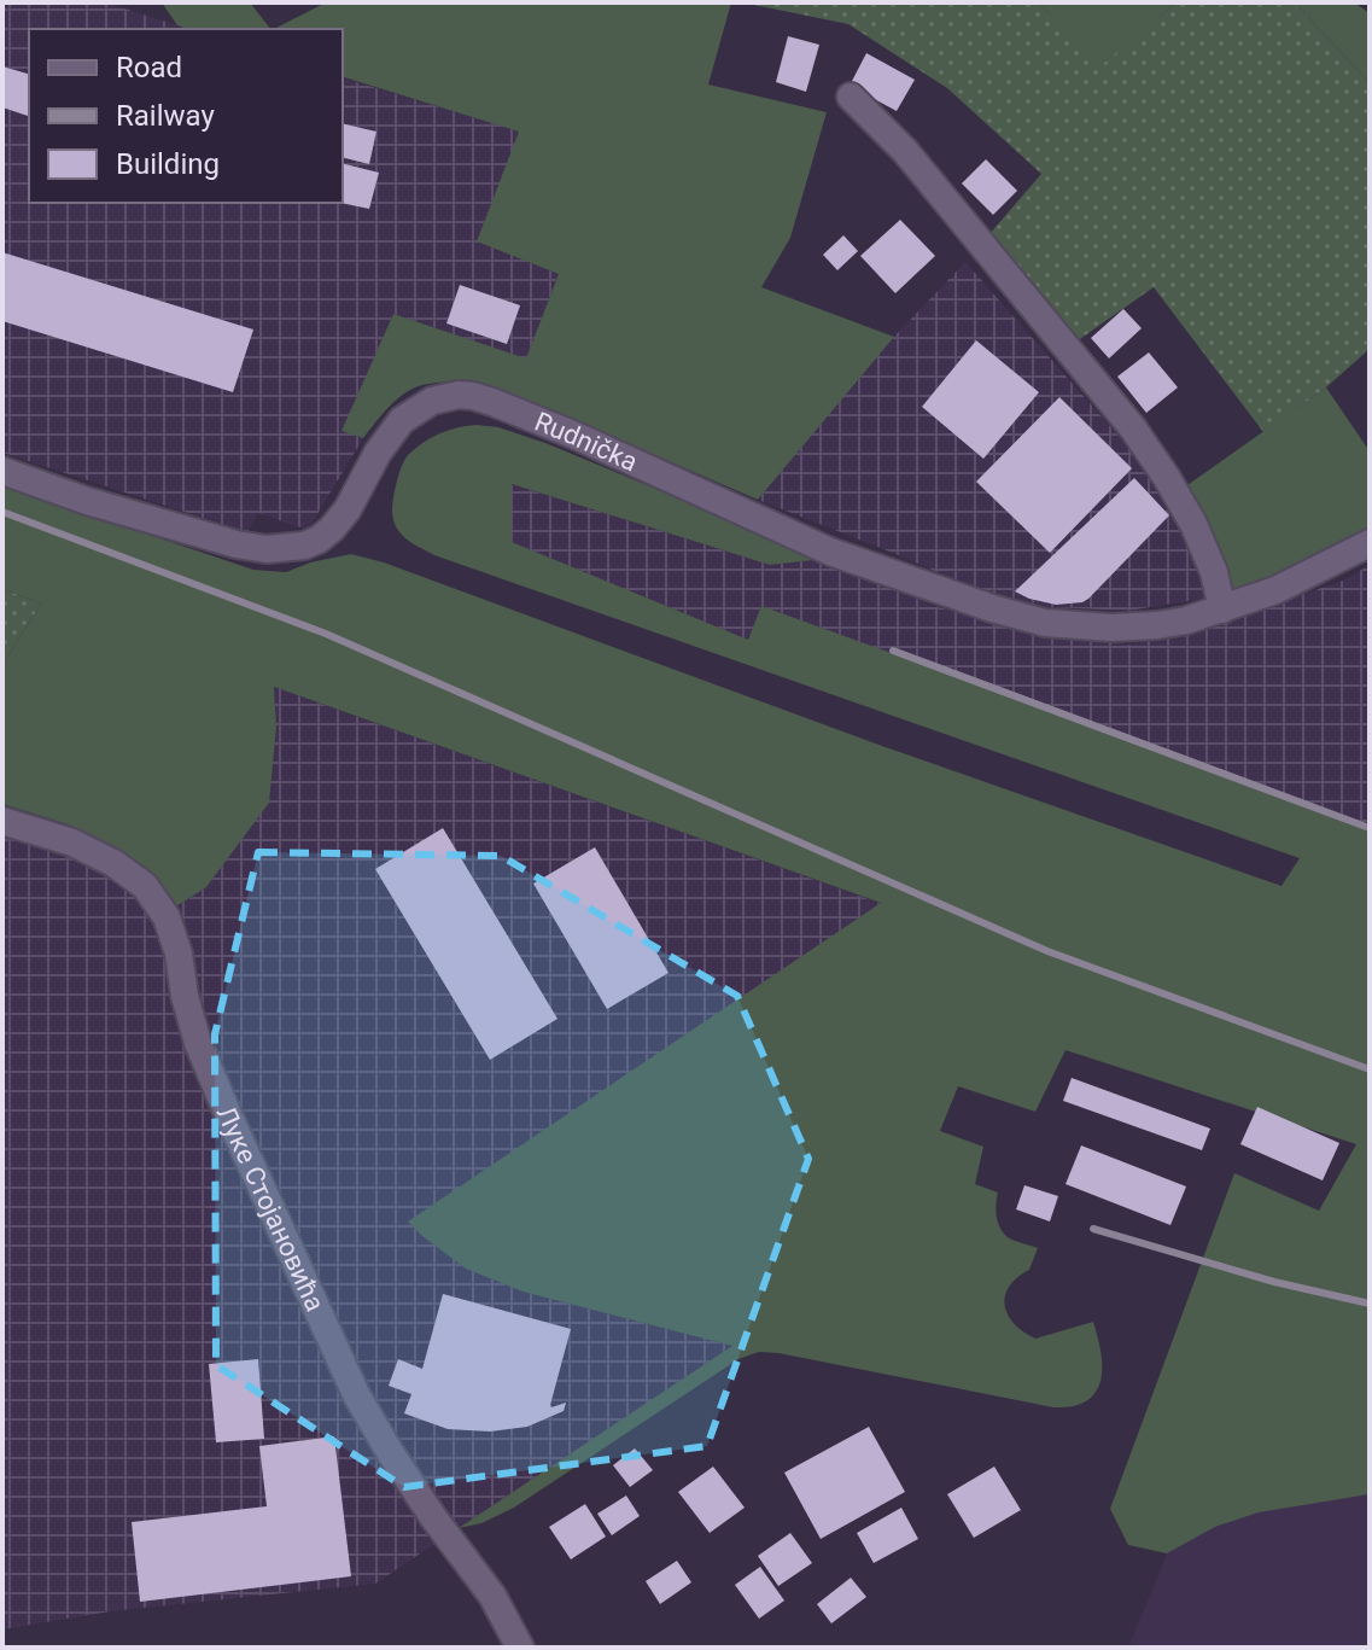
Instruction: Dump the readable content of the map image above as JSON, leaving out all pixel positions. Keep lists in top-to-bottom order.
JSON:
{
  "streets": {
    "street": ["Rudnička", "Луке Стојановића"]
  },
  "legend": ["Road", "Railway", "Building"]
}
